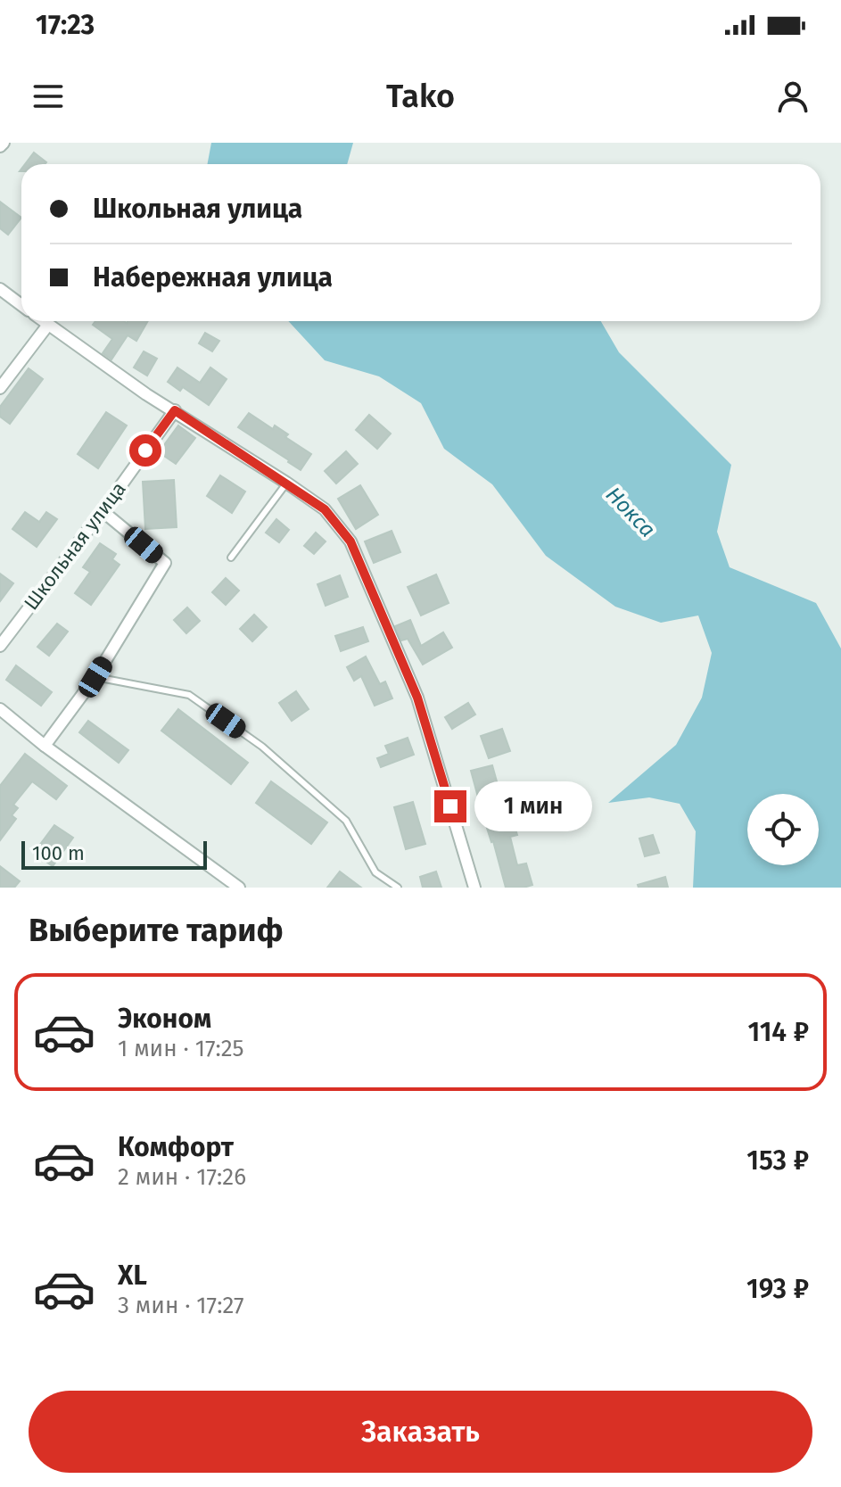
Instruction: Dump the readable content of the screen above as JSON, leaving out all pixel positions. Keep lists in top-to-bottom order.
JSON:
{
  "streets": {
    "street": ["Школьная улица"]
  },
  "water": ["Нокса"],
  "scale_bar": "100 m",
  "page": {
    "status": "17:23",
    "header": "Tako",
    "banner": ["Школьная улица", "Набережная улица"],
    "bubble": "1 мин",
    "scale": "100 m",
    "heading": "Выберите тариф",
    "list": [
      {
        "name": "Эконом",
        "note": "1 мин · 17:25",
        "value": "114 ₽"
      },
      {
        "name": "Комфорт",
        "note": "2 мин · 17:26",
        "value": "153 ₽"
      },
      {
        "name": "XL",
        "note": "3 мин · 17:27",
        "value": "193 ₽"
      }
    ],
    "buttons": "Заказать"
  }
}
